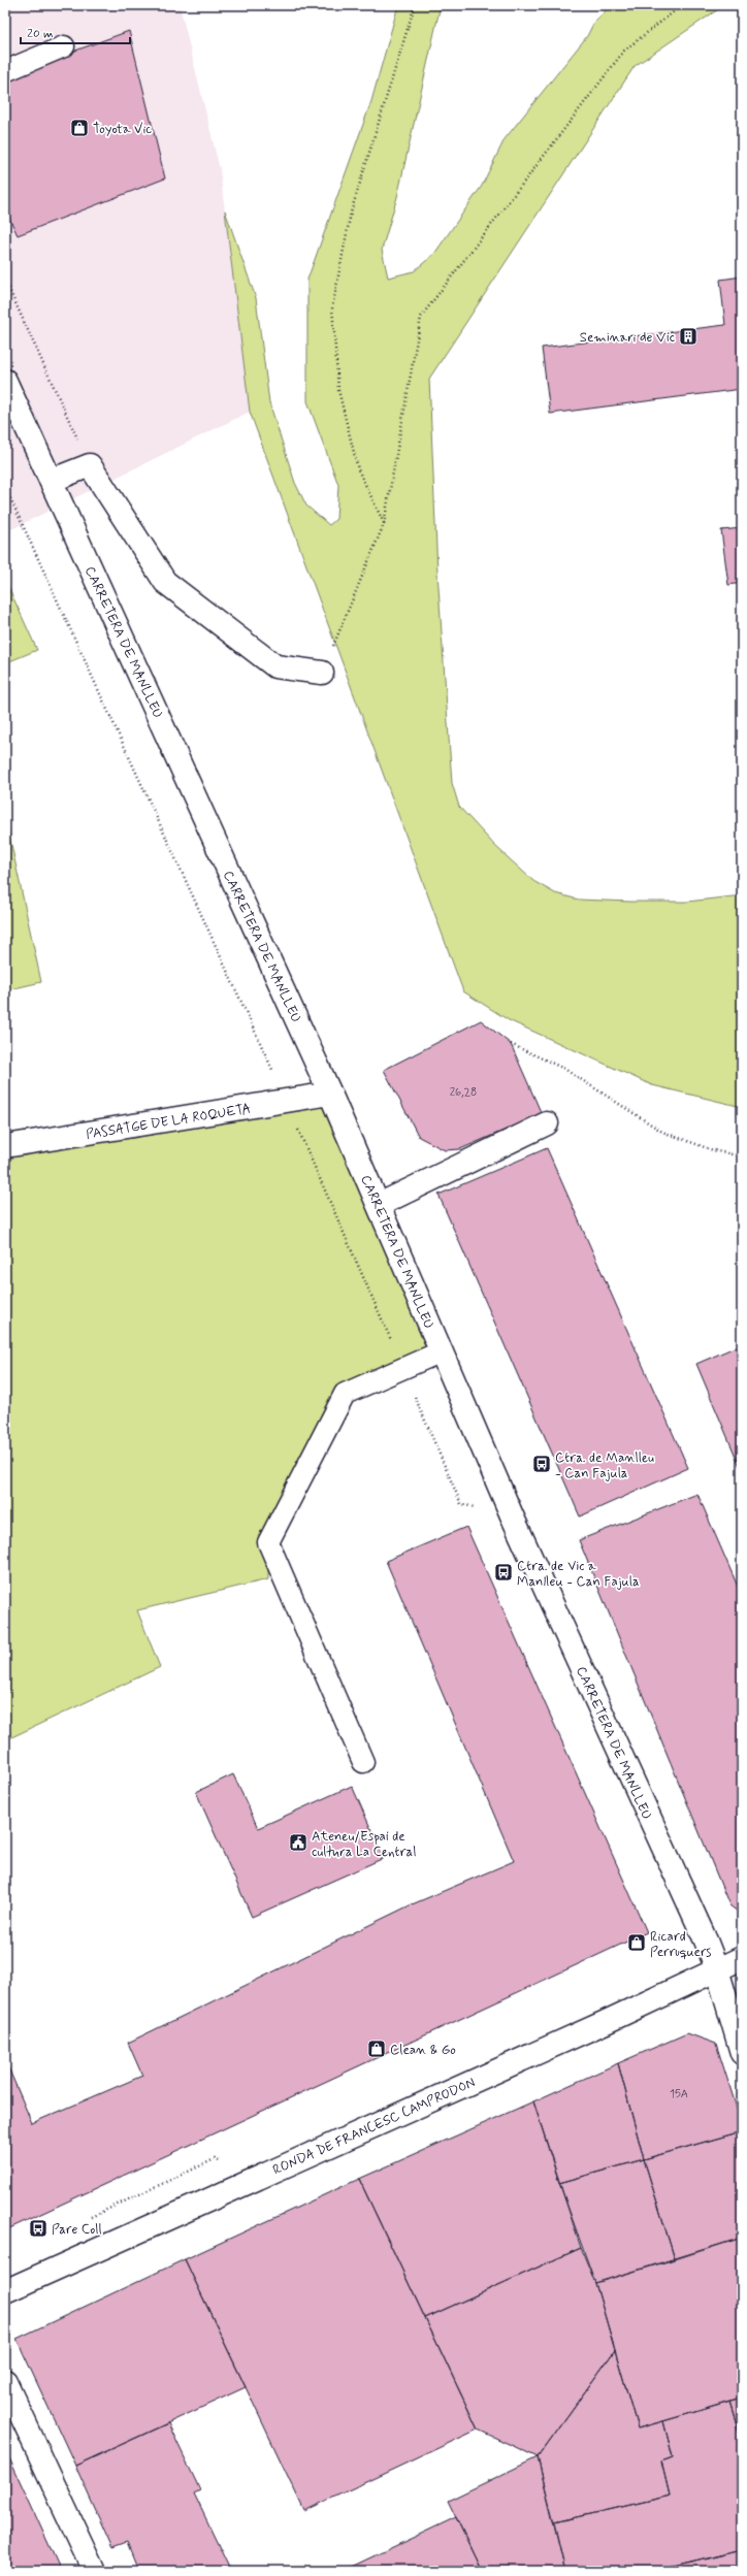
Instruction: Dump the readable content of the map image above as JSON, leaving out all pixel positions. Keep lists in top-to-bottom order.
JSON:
{
  "streets": {
    "street": ["CARRETERA DE MANLLEU", "PASSATGE DE LA ROQUETA", "RONDA DE FRANCESC CAMPRODON"]
  },
  "crossings": [
    ["CARRETERA DE MANLLEU", "PASSATGE DE LA ROQUETA"],
    ["CARRETERA DE MANLLEU", "RONDA DE FRANCESC CAMPRODON"]
  ],
  "places": {
    "shop": ["Toyota Vic", "Ricard Perruquers", "Clean & Go"],
    "building": ["Seminari de Vic"],
    "bus stop": ["Ctra. de Manlleu - Can Fajula", "Ctra. de Vic a Manlleu - Can Fajula", "Pare Coll"],
    "public building": ["Ateneu/Espai de cultura La Central"]
  },
  "house_numbers": ["26,28", "15A"],
  "scale_bar": "20 m"
}
